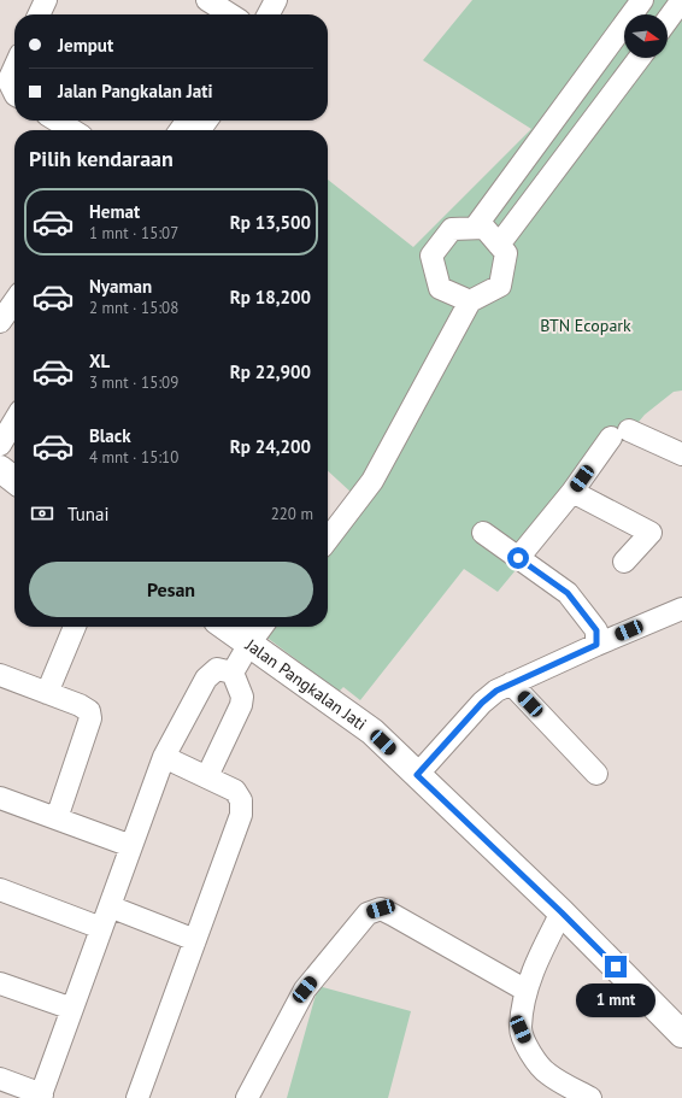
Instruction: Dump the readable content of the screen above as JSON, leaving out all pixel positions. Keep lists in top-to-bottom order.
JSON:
{
  "streets": {
    "main road": ["Jalan Pangkalan Jati"]
  },
  "parks": ["BTN Ecopark"],
  "north": "right",
  "page": {
    "banner": ["Jemput", "Jalan Pangkalan Jati"],
    "heading": "Pilih kendaraan",
    "list": [
      {
        "name": "Hemat",
        "note": "1 mnt · 15:07",
        "value": "Rp 13,500"
      },
      {
        "name": "Nyaman",
        "note": "2 mnt · 15:08",
        "value": "Rp 18,200"
      },
      {
        "name": "XL",
        "note": "3 mnt · 15:09",
        "value": "Rp 22,900"
      },
      {
        "name": "Black",
        "note": "4 mnt · 15:10",
        "value": "Rp 24,200"
      }
    ],
    "pay": ["Tunai", "220 m"],
    "buttons": "Pesan",
    "bubble": "1 mnt"
  }
}
